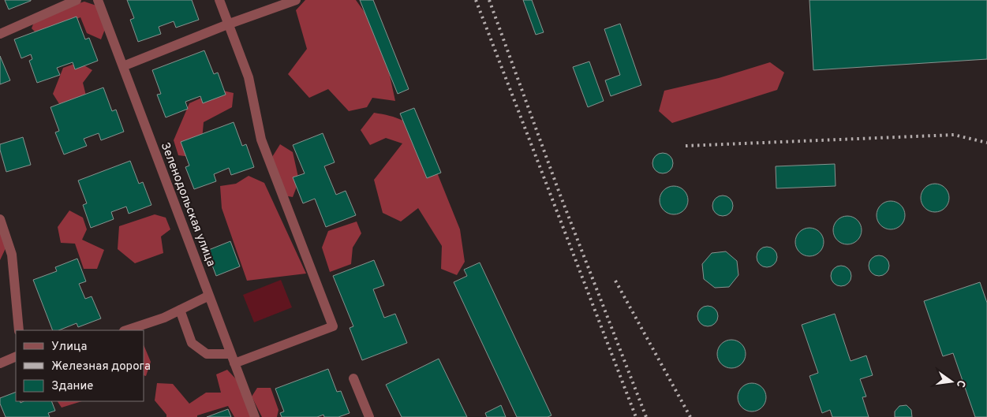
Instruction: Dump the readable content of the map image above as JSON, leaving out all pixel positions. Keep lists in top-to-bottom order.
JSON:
{
  "streets": {
    "street": ["Зеленодольская улица"]
  },
  "legend": ["Улица", "Железная дорога", "Здание"],
  "north": "right"
}
